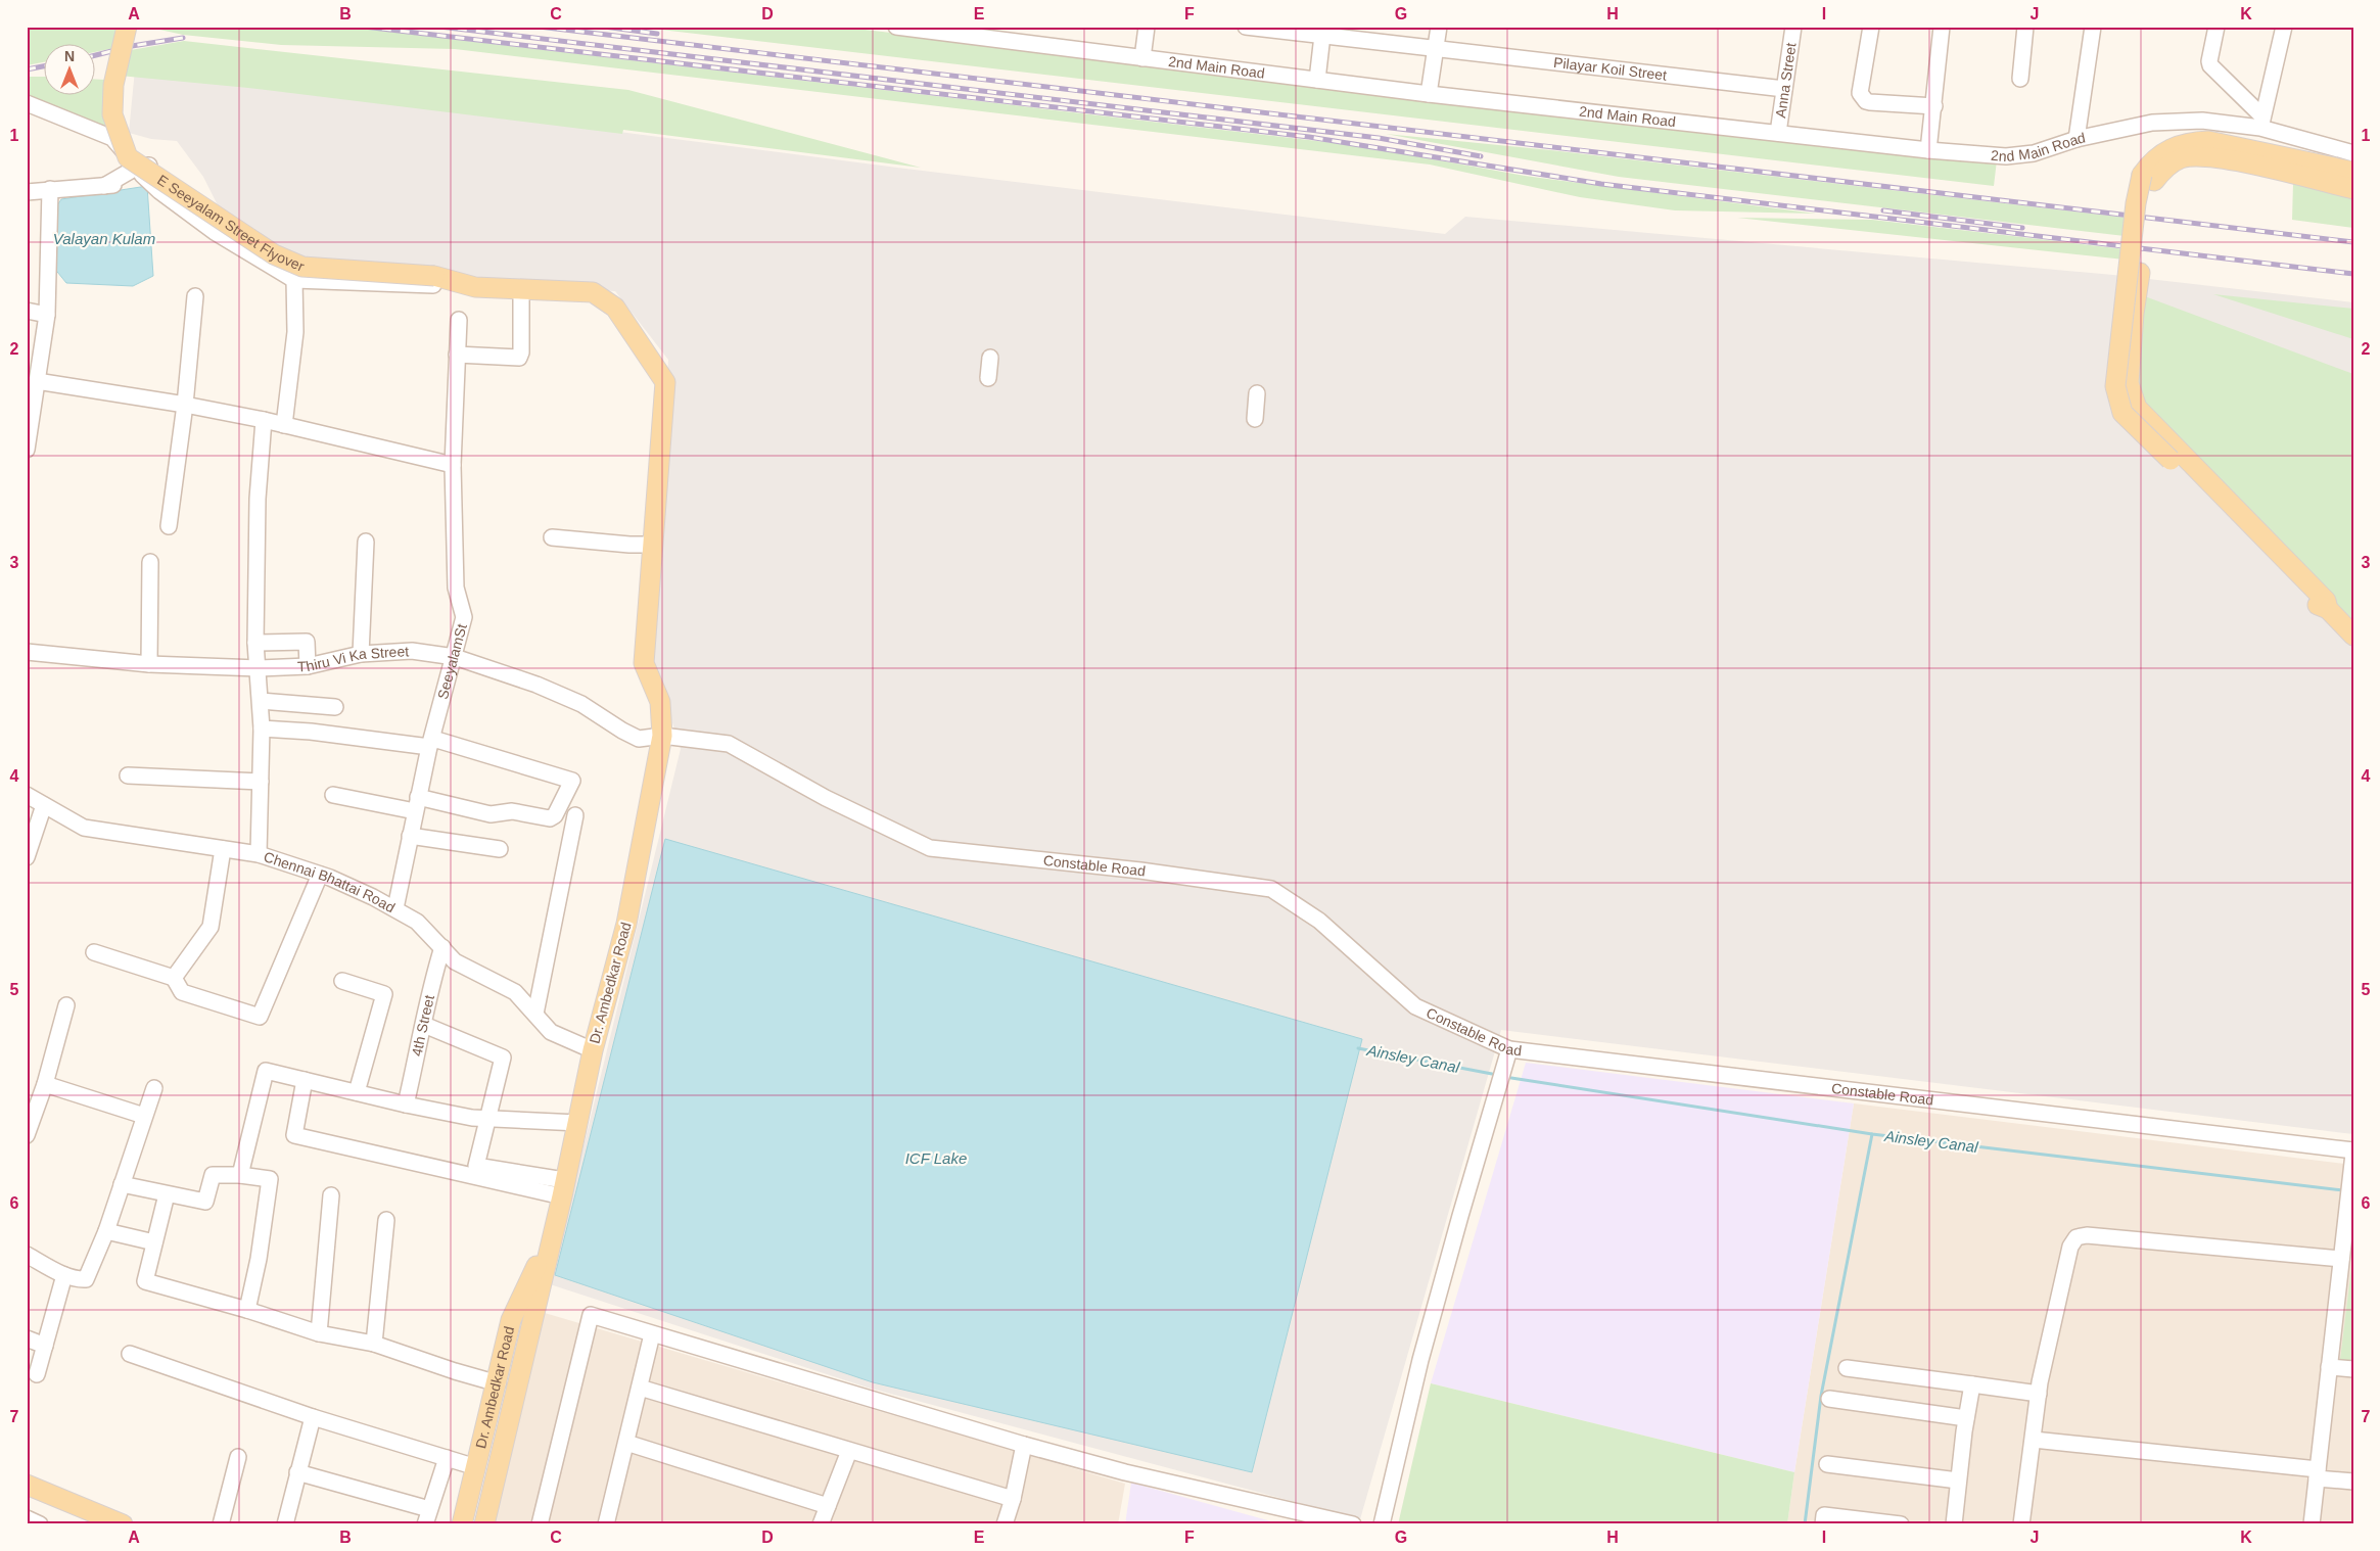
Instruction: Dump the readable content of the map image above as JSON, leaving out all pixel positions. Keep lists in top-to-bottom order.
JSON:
{
  "streets": {
    "main road": ["E Seeyalam Street Flyover", "Dr. Ambedkar Road"],
    "street": [
      "2nd Main Road",
      "Pilayar Koil Street",
      "Anna Street",
      "Thiru Vi Ka Street",
      "SeeyalamSt",
      "Constable Road",
      "Chennai Bhattai Road",
      "4th Street"
    ]
  },
  "crossings": [
    ["2nd Main Road", "Anna Street"],
    ["Pilayar Koil Street", "Anna Street"],
    ["E Seeyalam Street Flyover", "Dr. Ambedkar Road"],
    ["Thiru Vi Ka Street", "SeeyalamSt"],
    ["Thiru Vi Ka Street", "Constable Road"],
    ["Thiru Vi Ka Street", "Dr. Ambedkar Road"],
    ["SeeyalamSt", "Chennai Bhattai Road"],
    ["Constable Road", "Dr. Ambedkar Road"],
    ["Chennai Bhattai Road", "Dr. Ambedkar Road"],
    ["Chennai Bhattai Road", "4th Street"]
  ],
  "water": ["Valayan Kulam", "Ainsley Canal", "ICF Lake"],
  "north": "top",
  "grid": {
    "columns": [
      "A",
      "B",
      "C",
      "D",
      "E",
      "F",
      "G",
      "H",
      "I",
      "J",
      "K"
    ],
    "rows": [
      "1",
      "2",
      "3",
      "4",
      "5",
      "6",
      "7"
    ]
  }
}
